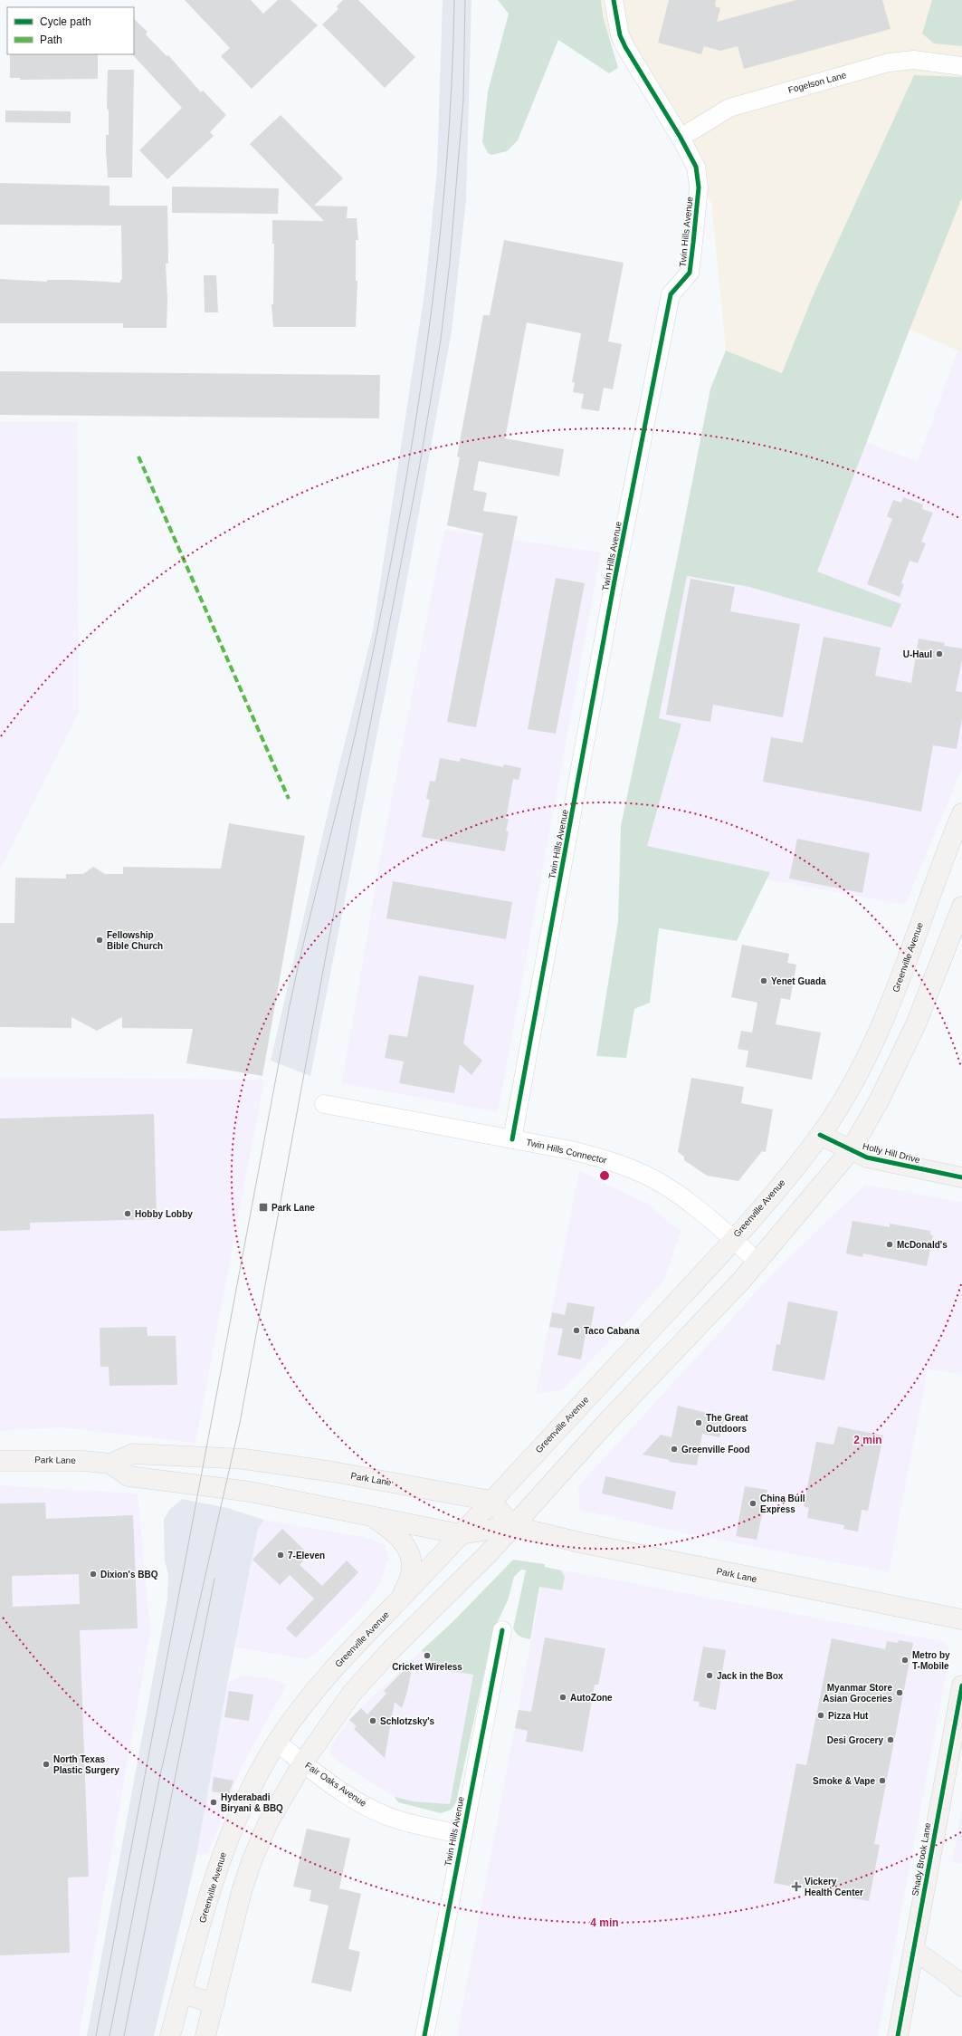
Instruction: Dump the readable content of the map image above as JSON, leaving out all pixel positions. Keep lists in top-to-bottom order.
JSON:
{
  "streets": {
    "main road": [
      "Greenville Avenue",
      "Holly Hill Drive",
      "Park Lane",
      "Shady Brook Lane"
    ],
    "street": [
      "Fogelson Lane",
      "Twin Hills Avenue",
      "Twin Hills Connector",
      "Fair Oaks Avenue"
    ]
  },
  "crossings": [
    ["Fogelson Lane", "Twin Hills Avenue"],
    ["Twin Hills Avenue", "Twin Hills Connector"],
    ["Twin Hills Avenue", "Fair Oaks Avenue"],
    ["Greenville Avenue", "Twin Hills Connector"],
    ["Greenville Avenue", "Holly Hill Drive"],
    ["Greenville Avenue", "Park Lane"],
    ["Greenville Avenue", "Fair Oaks Avenue"]
  ],
  "places": {
    "other": [
      "U-Haul",
      "Fellowship Bible Church",
      "Yenet Guada",
      "Hobby Lobby",
      "McDonald's",
      "Taco Cabana",
      "The Great Outdoors",
      "Greenville Food",
      "China Bull Express",
      "7-Eleven",
      "Dixion's BBQ",
      "Cricket Wireless",
      "Metro by T-Mobile",
      "Jack in the Box",
      "Myanmar Store Asian Groceries",
      "AutoZone",
      "Pizza Hut",
      "Schlotzsky's",
      "Desi Grocery",
      "North Texas Plastic Surgery",
      "Smoke & Vape",
      "Hyderabadi Biryani & BBQ"
    ],
    "transit": ["Park Lane"],
    "health": ["Vickery Health Center"]
  },
  "legend": ["Cycle path", "Path"],
  "rings": ["2 min", "4 min"]
}
